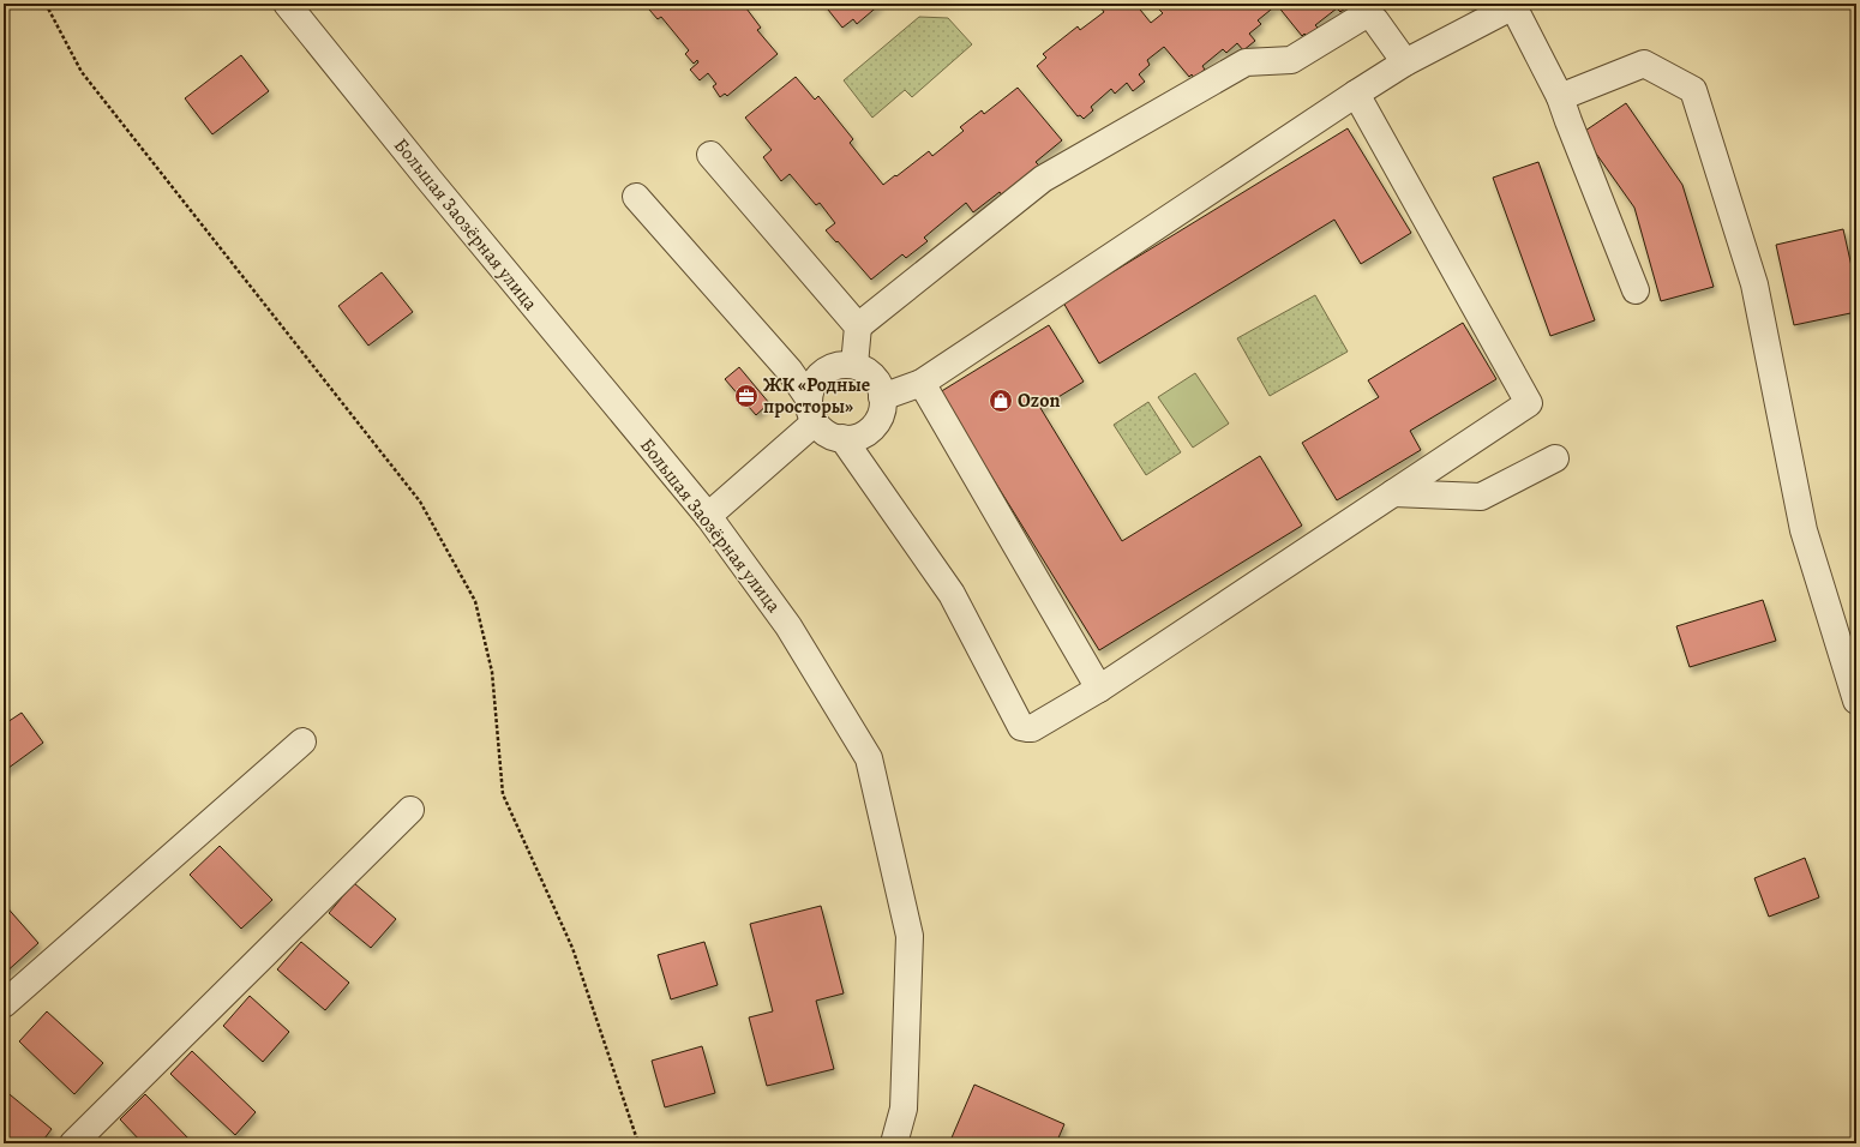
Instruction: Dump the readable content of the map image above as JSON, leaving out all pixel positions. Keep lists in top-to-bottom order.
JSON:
{
  "streets": {
    "street": ["Большая Заозёрная улица"]
  },
  "places": {
    "office": ["ЖК «Родные просторы»"],
    "shop": ["Ozon"]
  }
}
